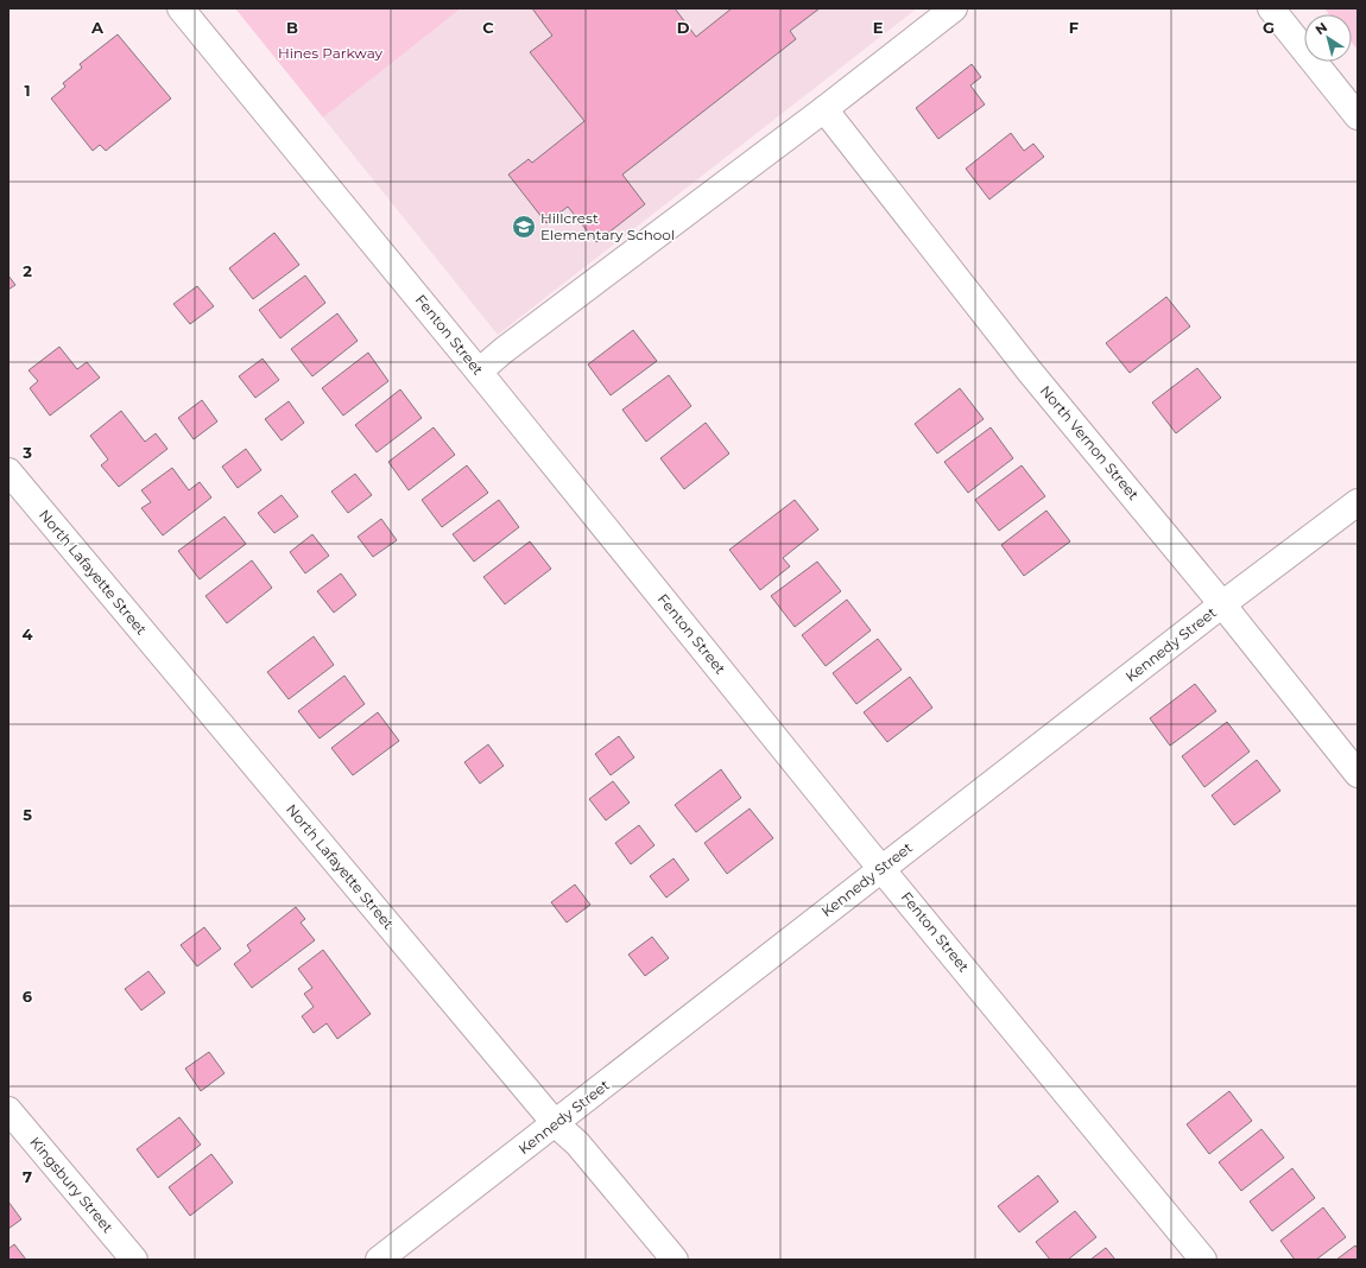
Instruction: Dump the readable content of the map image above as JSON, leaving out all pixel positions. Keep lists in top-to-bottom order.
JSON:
{
  "streets": {
    "street": [
      "Fenton Street",
      "North Vernon Street",
      "North Lafayette Street",
      "Kennedy Street",
      "Kingsbury Street"
    ]
  },
  "crossings": [
    ["Fenton Street", "Kennedy Street"],
    ["North Vernon Street", "Kennedy Street"],
    ["North Lafayette Street", "Kennedy Street"]
  ],
  "parks": ["Hines Parkway"],
  "places": {
    "school or university": ["Hillcrest Elementary School"]
  },
  "north": "top left",
  "grid": {
    "columns": [
      "A",
      "B",
      "C",
      "D",
      "E",
      "F",
      "G"
    ],
    "rows": [
      "1",
      "2",
      "3",
      "4",
      "5",
      "6",
      "7"
    ]
  }
}
